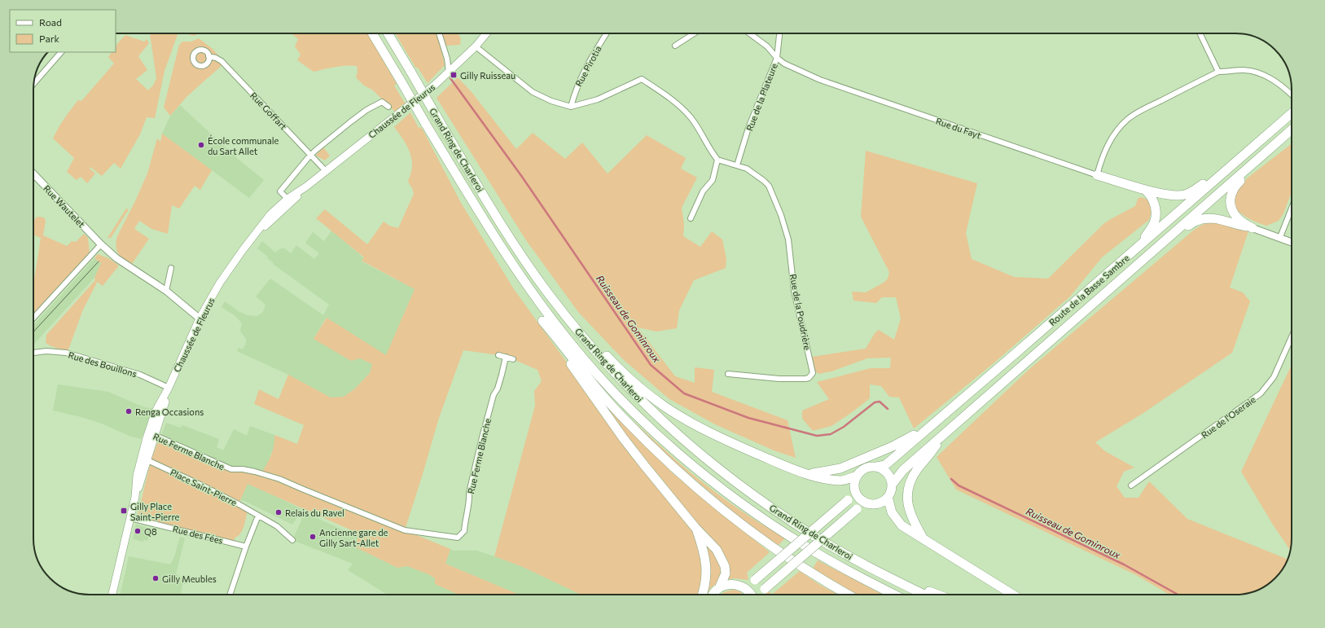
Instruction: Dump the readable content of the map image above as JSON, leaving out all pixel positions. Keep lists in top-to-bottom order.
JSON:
{
  "streets": {
    "highway": ["Grand Ring de Charleroi", "Route de la Basse Sambre"],
    "main road": ["Chaussée de Fleurus"],
    "street": [
      "Rue Pirotia",
      "Rue de la Plateure",
      "Rue Goffart",
      "Rue du Fayt",
      "Rue Wautelet",
      "Rue de la Poudrière",
      "Rue des Bouillons",
      "Rue de l'Oseraie",
      "Rue Ferme Blanche",
      "Place Saint-Pierre",
      "Rue des Fées"
    ]
  },
  "crossings": [
    ["Rue de la Plateure", "Rue du Fayt"],
    ["Rue de la Plateure", "Rue de la Poudrière"],
    ["Rue Goffart", "Chaussée de Fleurus"],
    ["Chaussée de Fleurus", "Rue des Bouillons"],
    ["Chaussée de Fleurus", "Rue Ferme Blanche"],
    ["Chaussée de Fleurus", "Place Saint-Pierre"],
    ["Chaussée de Fleurus", "Rue des Fées"]
  ],
  "water": ["Ruisseau de Gominroux"],
  "places": {
    "transit": ["Gilly Ruisseau", "Gilly Place Saint-Pierre"],
    "other": [
      "École communale du Sart Allet",
      "Renga Occasions",
      "Relais du Ravel",
      "Q8",
      "Ancienne gare de Gilly Sart-Allet",
      "Gilly Meubles"
    ]
  },
  "legend": ["Road", "Park"]
}
